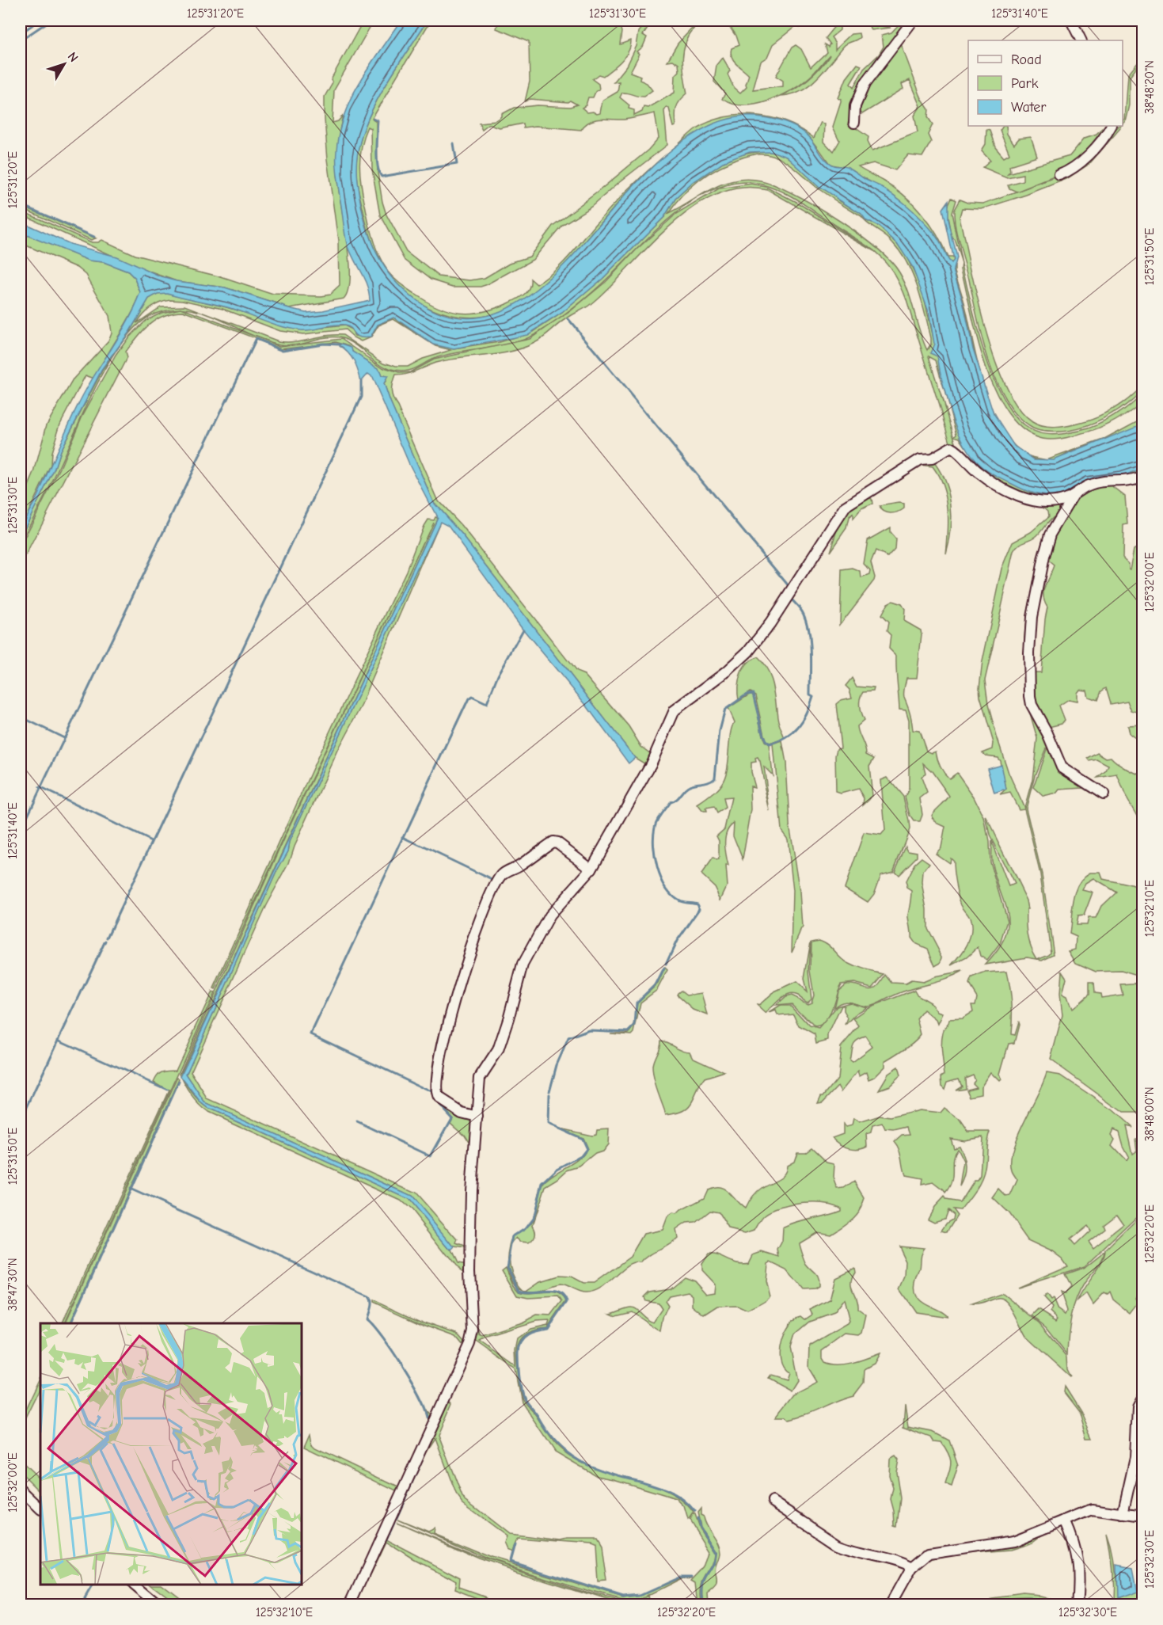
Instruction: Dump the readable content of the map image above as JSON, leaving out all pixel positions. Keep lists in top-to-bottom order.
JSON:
{
  "legend": ["Road", "Park", "Water"],
  "north": "top right",
  "coordinates": [
    "125°31'20\"E",
    "125°31'30\"E",
    "125°31'40\"E",
    "38°48'20\"N",
    "125°31'50\"E",
    "125°32'00\"E",
    "125°32'10\"E",
    "38°48'00\"N",
    "125°32'20\"E",
    "38°47'30\"N",
    "125°32'30\"E"
  ]
}
